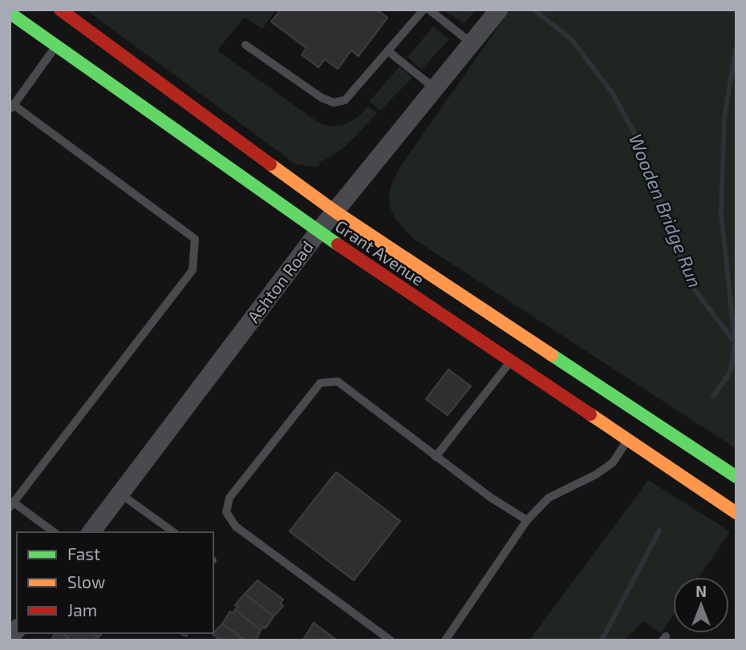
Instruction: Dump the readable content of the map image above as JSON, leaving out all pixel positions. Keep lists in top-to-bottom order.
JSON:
{
  "streets": {
    "main road": ["Grant Avenue"],
    "street": ["Ashton Road"]
  },
  "crossings": [
    ["Grant Avenue", "Ashton Road"]
  ],
  "water": ["Wooden Bridge Run"],
  "legend": ["Fast", "Slow", "Jam"],
  "north": "top"
}
